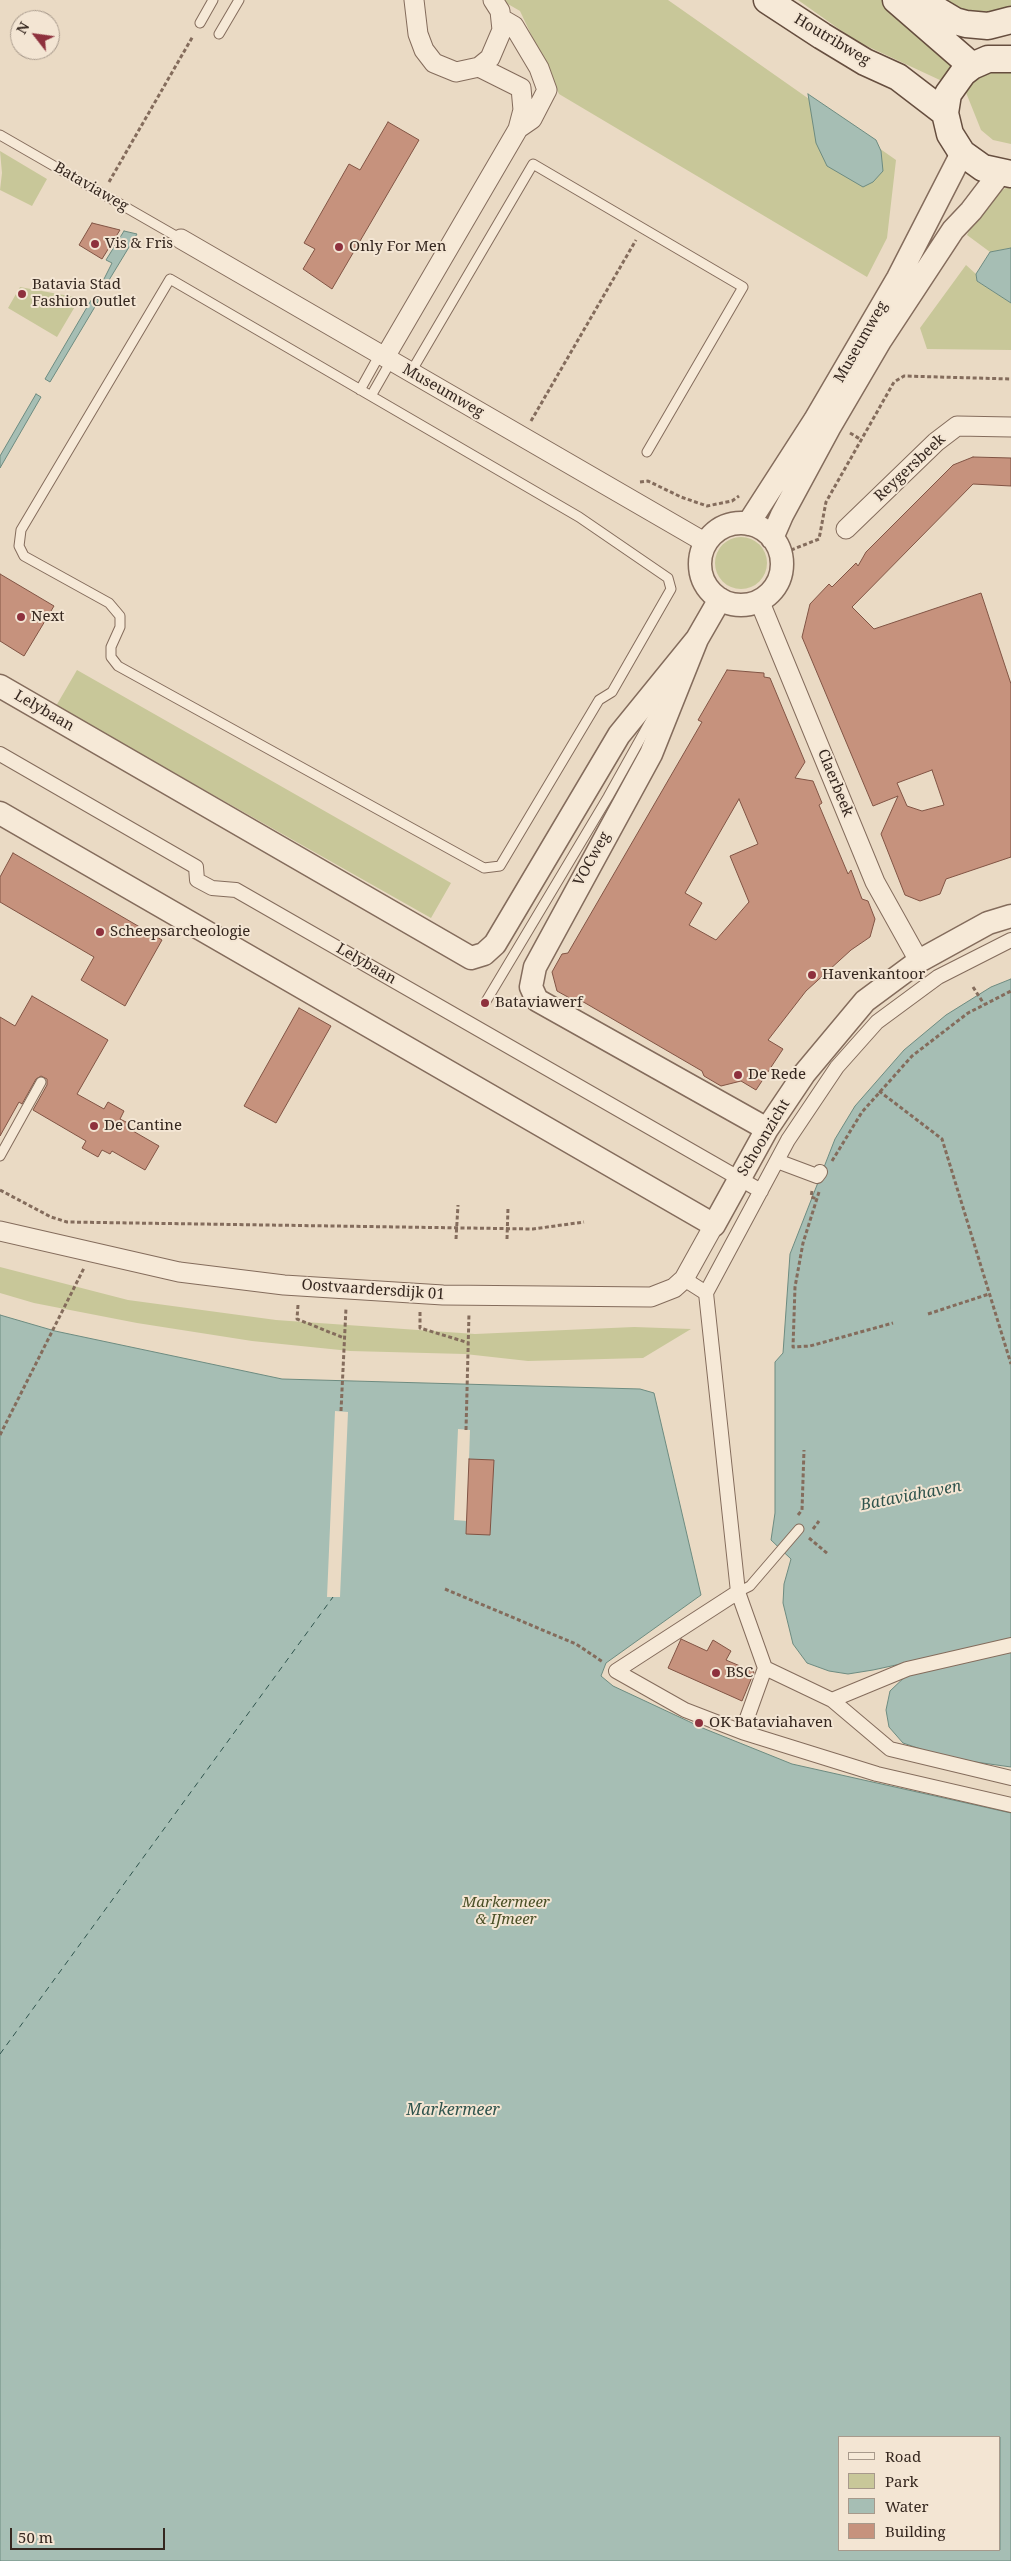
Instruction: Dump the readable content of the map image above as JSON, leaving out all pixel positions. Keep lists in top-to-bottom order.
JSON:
{
  "streets": {
    "main road": ["Houtribweg"],
    "street": [
      "Museumweg",
      "Reygersbeek",
      "Lelybaan",
      "Claerbeek",
      "VOCweg",
      "Schoonzicht",
      "Oostvaardersdijk 01"
    ],
    "lane": ["Bataviaweg"]
  },
  "crossings": [
    ["Houtribweg", "Museumweg"],
    ["Bataviaweg", "Museumweg"],
    ["Museumweg", "Claerbeek"],
    ["Museumweg", "VOCweg"],
    ["Lelybaan", "VOCweg"],
    ["Lelybaan", "Schoonzicht"],
    ["Claerbeek", "VOCweg"],
    ["Claerbeek", "Schoonzicht"],
    ["VOCweg", "Schoonzicht"],
    ["Schoonzicht", "Oostvaardersdijk 01"]
  ],
  "water": ["Bataviahaven", "Markermeer"],
  "parks": ["Markermeer & IJmeer"],
  "places": [
    "Vis & Fris",
    "Only For Men",
    "Batavia Stad Fashion Outlet",
    "Next",
    "Scheepsarcheologie",
    "Havenkantoor",
    "Bataviawerf",
    "De Rede",
    "De Cantine",
    "BSC",
    "OK Bataviahaven"
  ],
  "legend": [
    "Road",
    "Park",
    "Water",
    "Building"
  ],
  "scale_bar": "50 m",
  "north": "top left"
}
